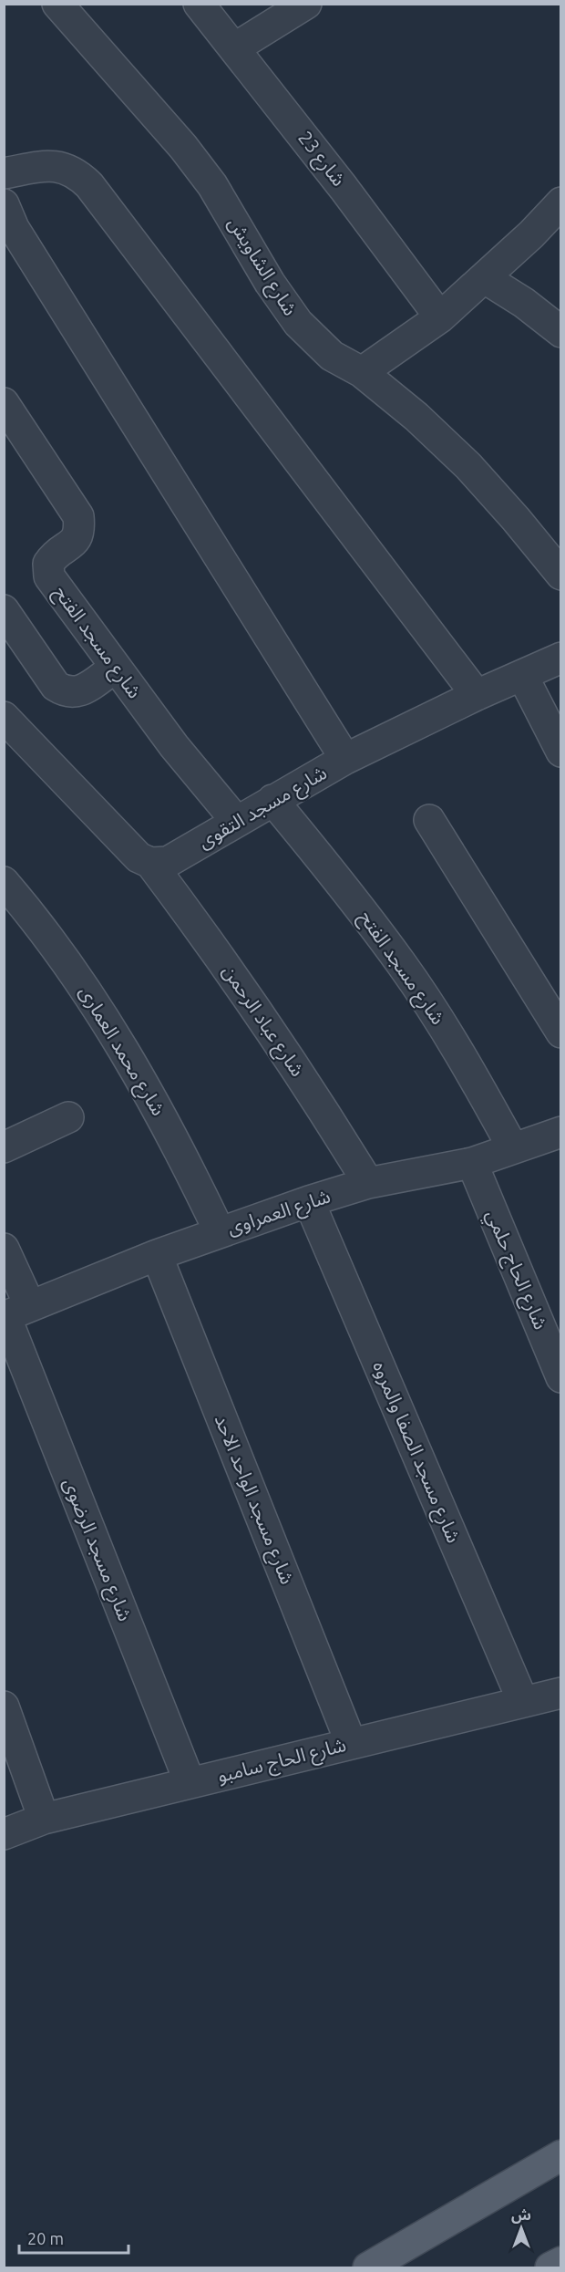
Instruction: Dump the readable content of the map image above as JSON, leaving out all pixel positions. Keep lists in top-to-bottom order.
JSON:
{
  "streets": {
    "street": [
      "شارع 23",
      "شارع الشاويش",
      "شارع مسجد الفتح",
      "شارع مسجد التقوى",
      "شارع عباد الرحمن",
      "شارع محمد العمارى",
      "شارع العمراوى",
      "شارع الحاج حلمي",
      "شارع مسجد الصفا والمروه",
      "شارع مسجد الواحد الاحد",
      "شارع مسجد الرضوى",
      "شارع الحاج سامبو"
    ]
  },
  "crossings": [
    ["شارع مسجد الفتح", "شارع مسجد التقوى"],
    ["شارع مسجد الفتح", "شارع العمراوى"],
    ["شارع مسجد التقوى", "شارع عباد الرحمن"],
    ["شارع عباد الرحمن", "شارع العمراوى"],
    ["شارع محمد العمارى", "شارع العمراوى"],
    ["شارع العمراوى", "شارع الحاج حلمي"],
    ["شارع العمراوى", "شارع مسجد الصفا والمروه"],
    ["شارع العمراوى", "شارع مسجد الواحد الاحد"],
    ["شارع العمراوى", "شارع مسجد الرضوى"],
    ["شارع مسجد الصفا والمروه", "شارع الحاج سامبو"],
    ["شارع مسجد الواحد الاحد", "شارع الحاج سامبو"],
    ["شارع مسجد الرضوى", "شارع الحاج سامبو"]
  ],
  "scale_bar": "20 m",
  "north": "top"
}
